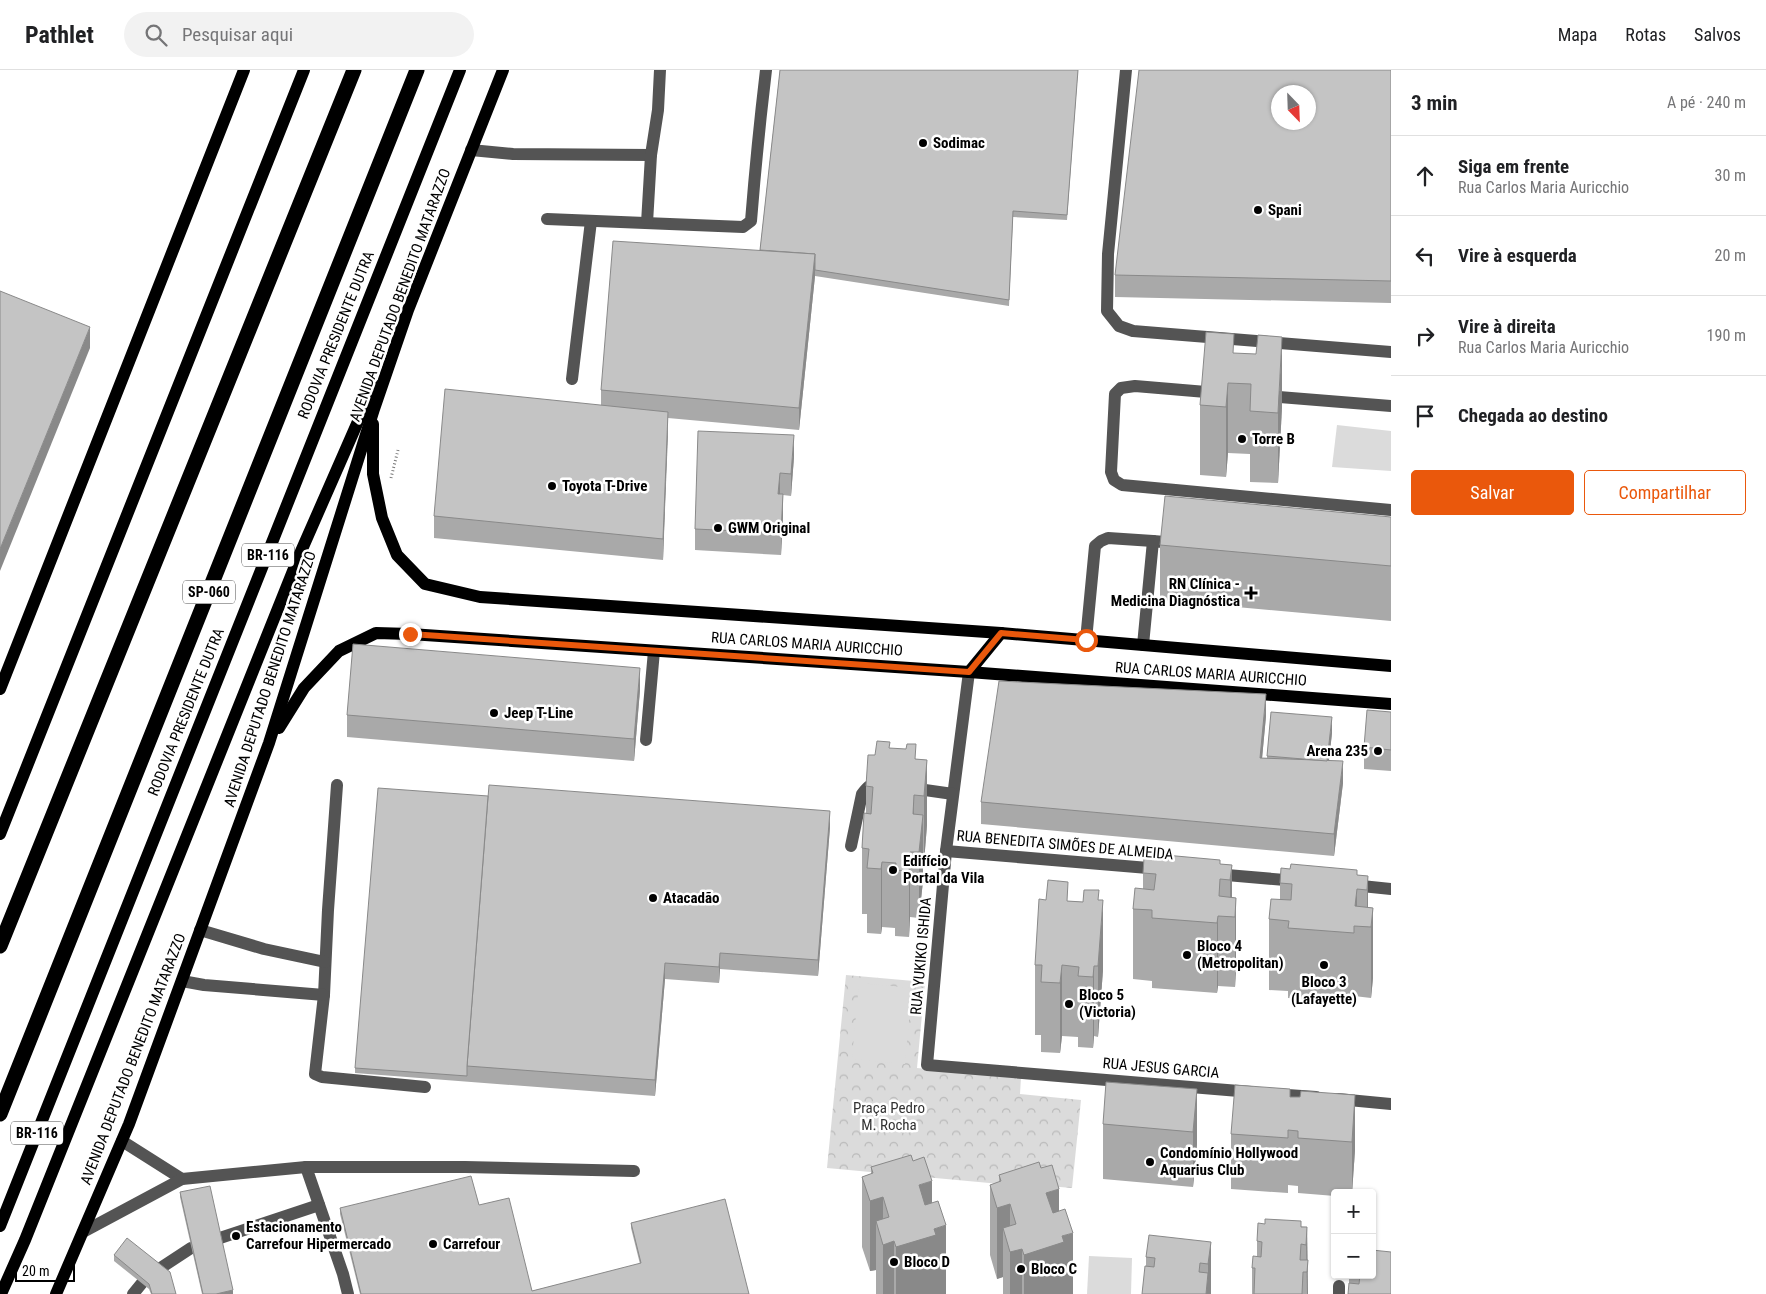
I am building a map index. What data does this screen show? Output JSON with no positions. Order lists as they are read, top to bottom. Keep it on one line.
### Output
{"streets":{"highway":["RODOVIA PRESIDENTE DUTRA","SP-060"],"main road":["AVENIDA DEPUTADO BENEDITO MATARAZZO","BR-116","RUA CARLOS MARIA AURICCHIO"],"street":["RUA BENEDITA SIMÕES DE ALMEIDA","RUA YUKIKO ISHIDA","RUA JESUS GARCIA"]},"crossings":[["AVENIDA DEPUTADO BENEDITO MATARAZZO","RUA CARLOS MARIA AURICCHIO"],["RUA CARLOS MARIA AURICCHIO","RUA YUKIKO ISHIDA"],["RUA BENEDITA SIMÕES DE ALMEIDA","RUA YUKIKO ISHIDA"],["RUA YUKIKO ISHIDA","RUA JESUS GARCIA"]],"parks":["Praça Pedro M. Rocha"],"places":{"other":["Sodimac","Spani","Torre B","Toyota T-Drive","GWM Original","Jeep T-Line","Arena 235","Edifício Portal da Vila","Atacadão","Bloco 4 (Metropolitan)","Bloco 3 (Lafayette)","Bloco 5 (Victoria)","Condomínio Hollywood Aquarius Club","Estacionamento Carrefour Hipermercado","Carrefour","Bloco D","Bloco C"],"health":["RN Clínica - Medicina Diagnóstica"]},"scale_bar":"20 m","north":"bottom right","page":{"header":"Pathlet","search":"Pesquisar aqui","nav":["Mapa","Rotas","Salvos"],"heading":["3 min","A pé · 240 m"],"list":[["Siga em frente","Rua Carlos Maria Auricchio","30 m"],["Vire à esquerda","20 m"],["Vire à direita","Rua Carlos Maria Auricchio","190 m"],"Chegada ao destino"],"buttons":["Salvar","Compartilhar"],"map_buttons":["+","−"],"scale":"20 m"}}
